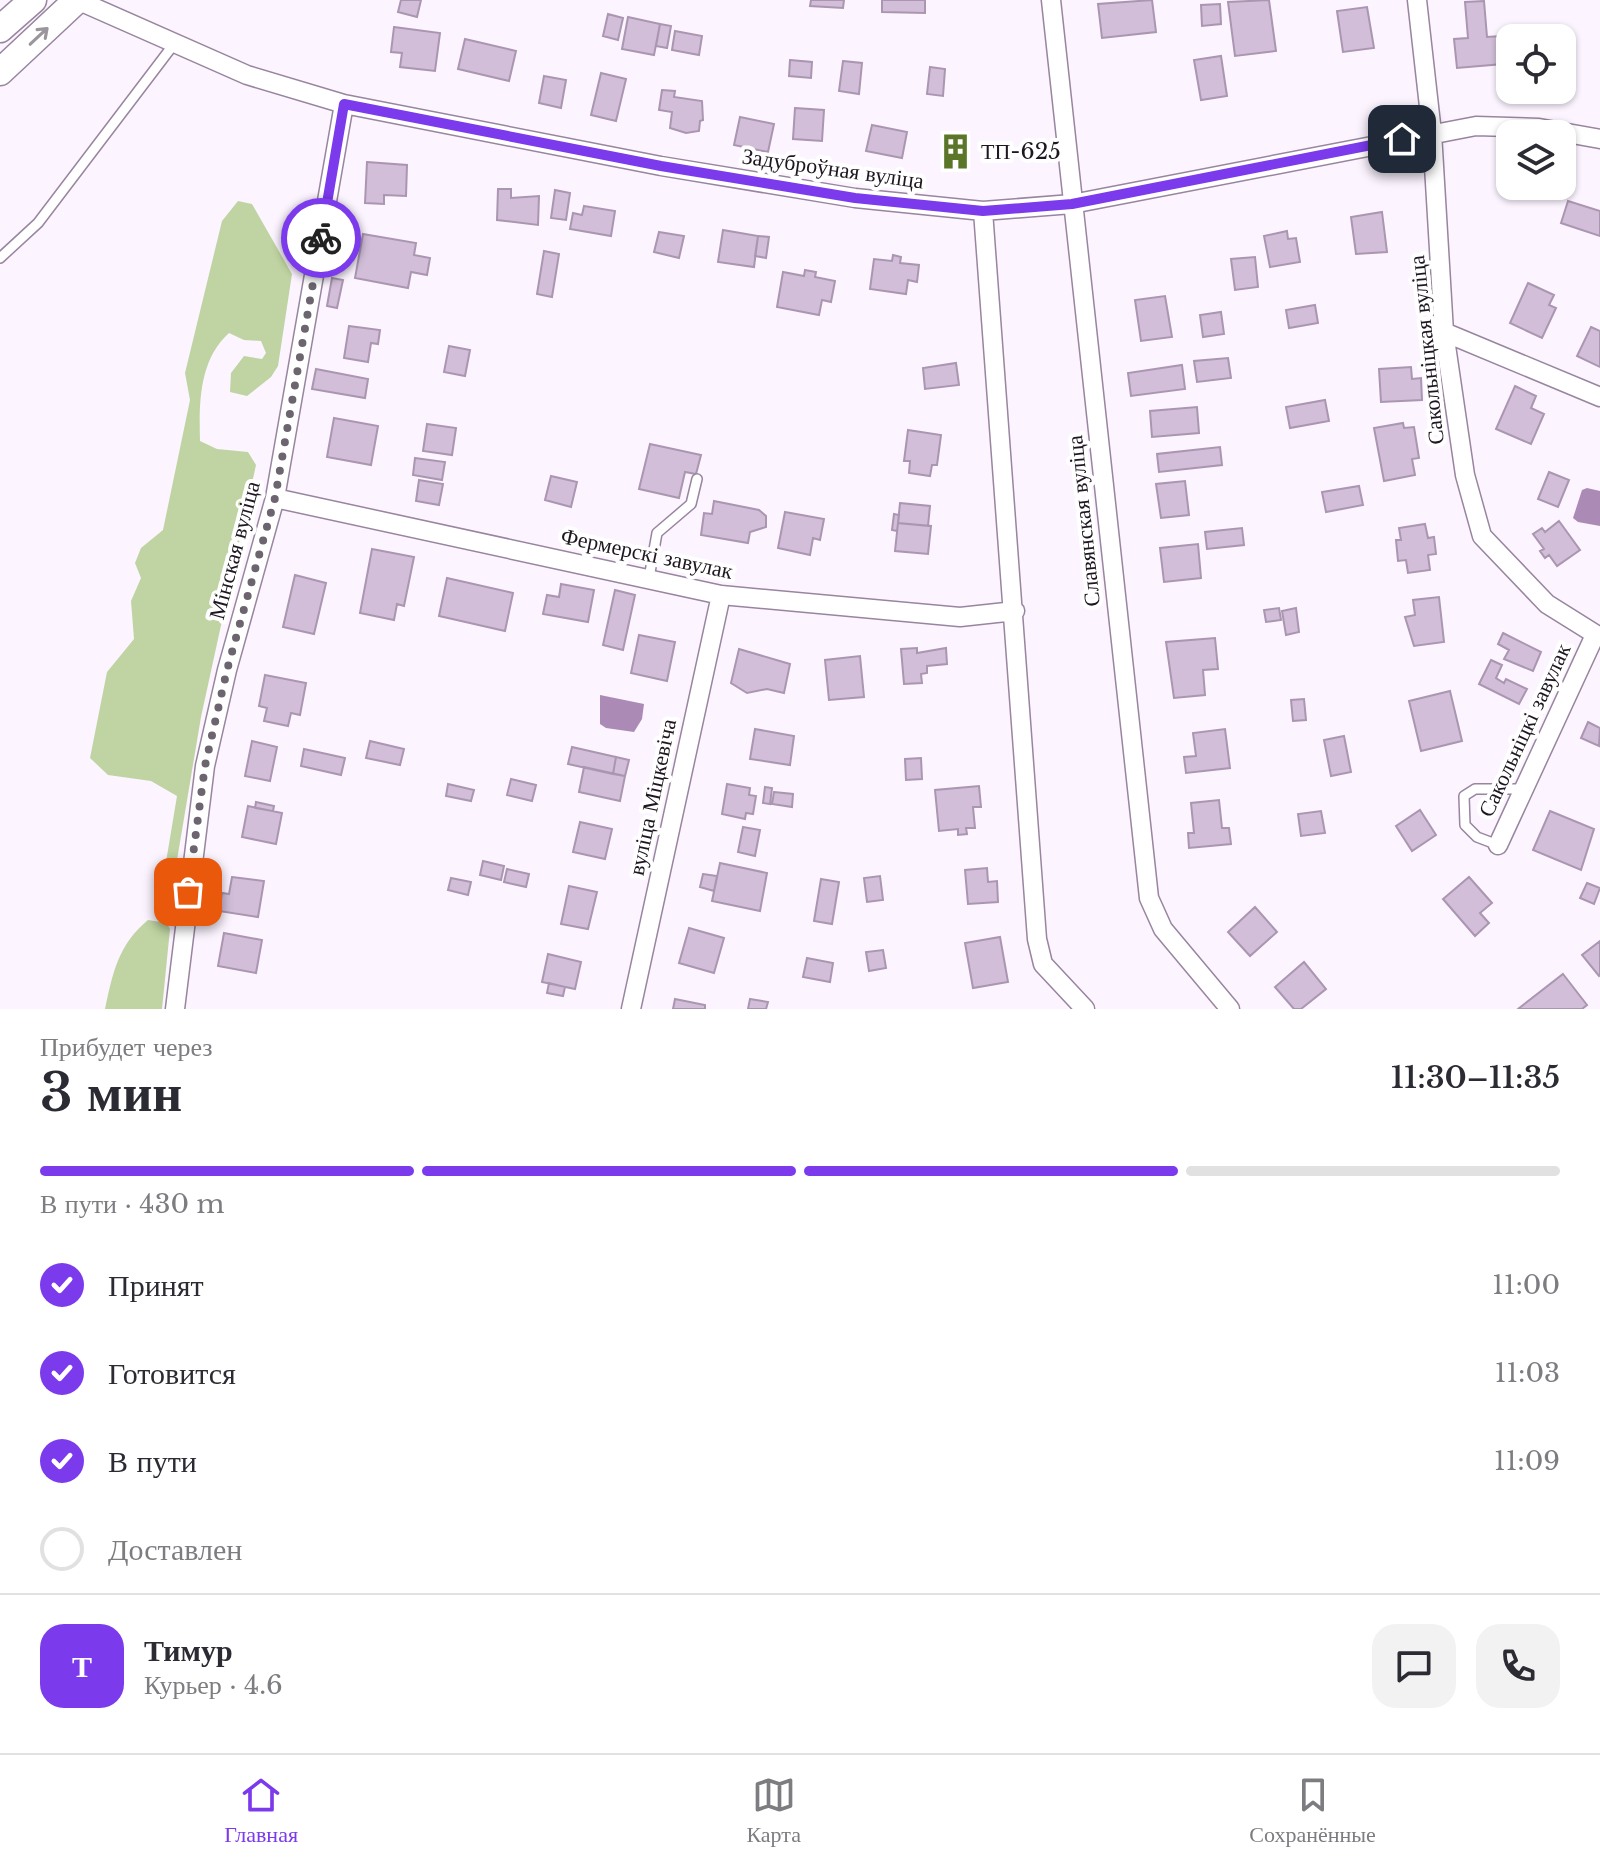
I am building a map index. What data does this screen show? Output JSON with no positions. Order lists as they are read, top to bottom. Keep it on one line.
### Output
{"streets":{"street":["Задуброўная вуліца","Сакольніцкая вуліца","Славянская вуліца","Мінская вуліца","Фермерскі завулак","Сакольніцкі завулак","вуліца Міцкевіча"]},"crossings":[["Задуброўная вуліца","Сакольніцкая вуліца"],["Задуброўная вуліца","Славянская вуліца"],["Задуброўная вуліца","Мінская вуліца"],["Сакольніцкая вуліца","Сакольніцкі завулак"],["Мінская вуліца","Фермерскі завулак"],["Фермерскі завулак","вуліца Міцкевіча"]],"places":{"building":["ТП-625"]},"page":{"heading":["3 мин","Прибудет через","11:30–11:35"],"panel":["Тимур","Курьер · 4.6"],"bar":"В пути · 430 m","list":[["Принят","11:00"],["Готовится","11:03"],["В пути","11:09"],"Доставлен"],"round":"Т","tabs":["Главная","Карта","Сохранённые"]}}
